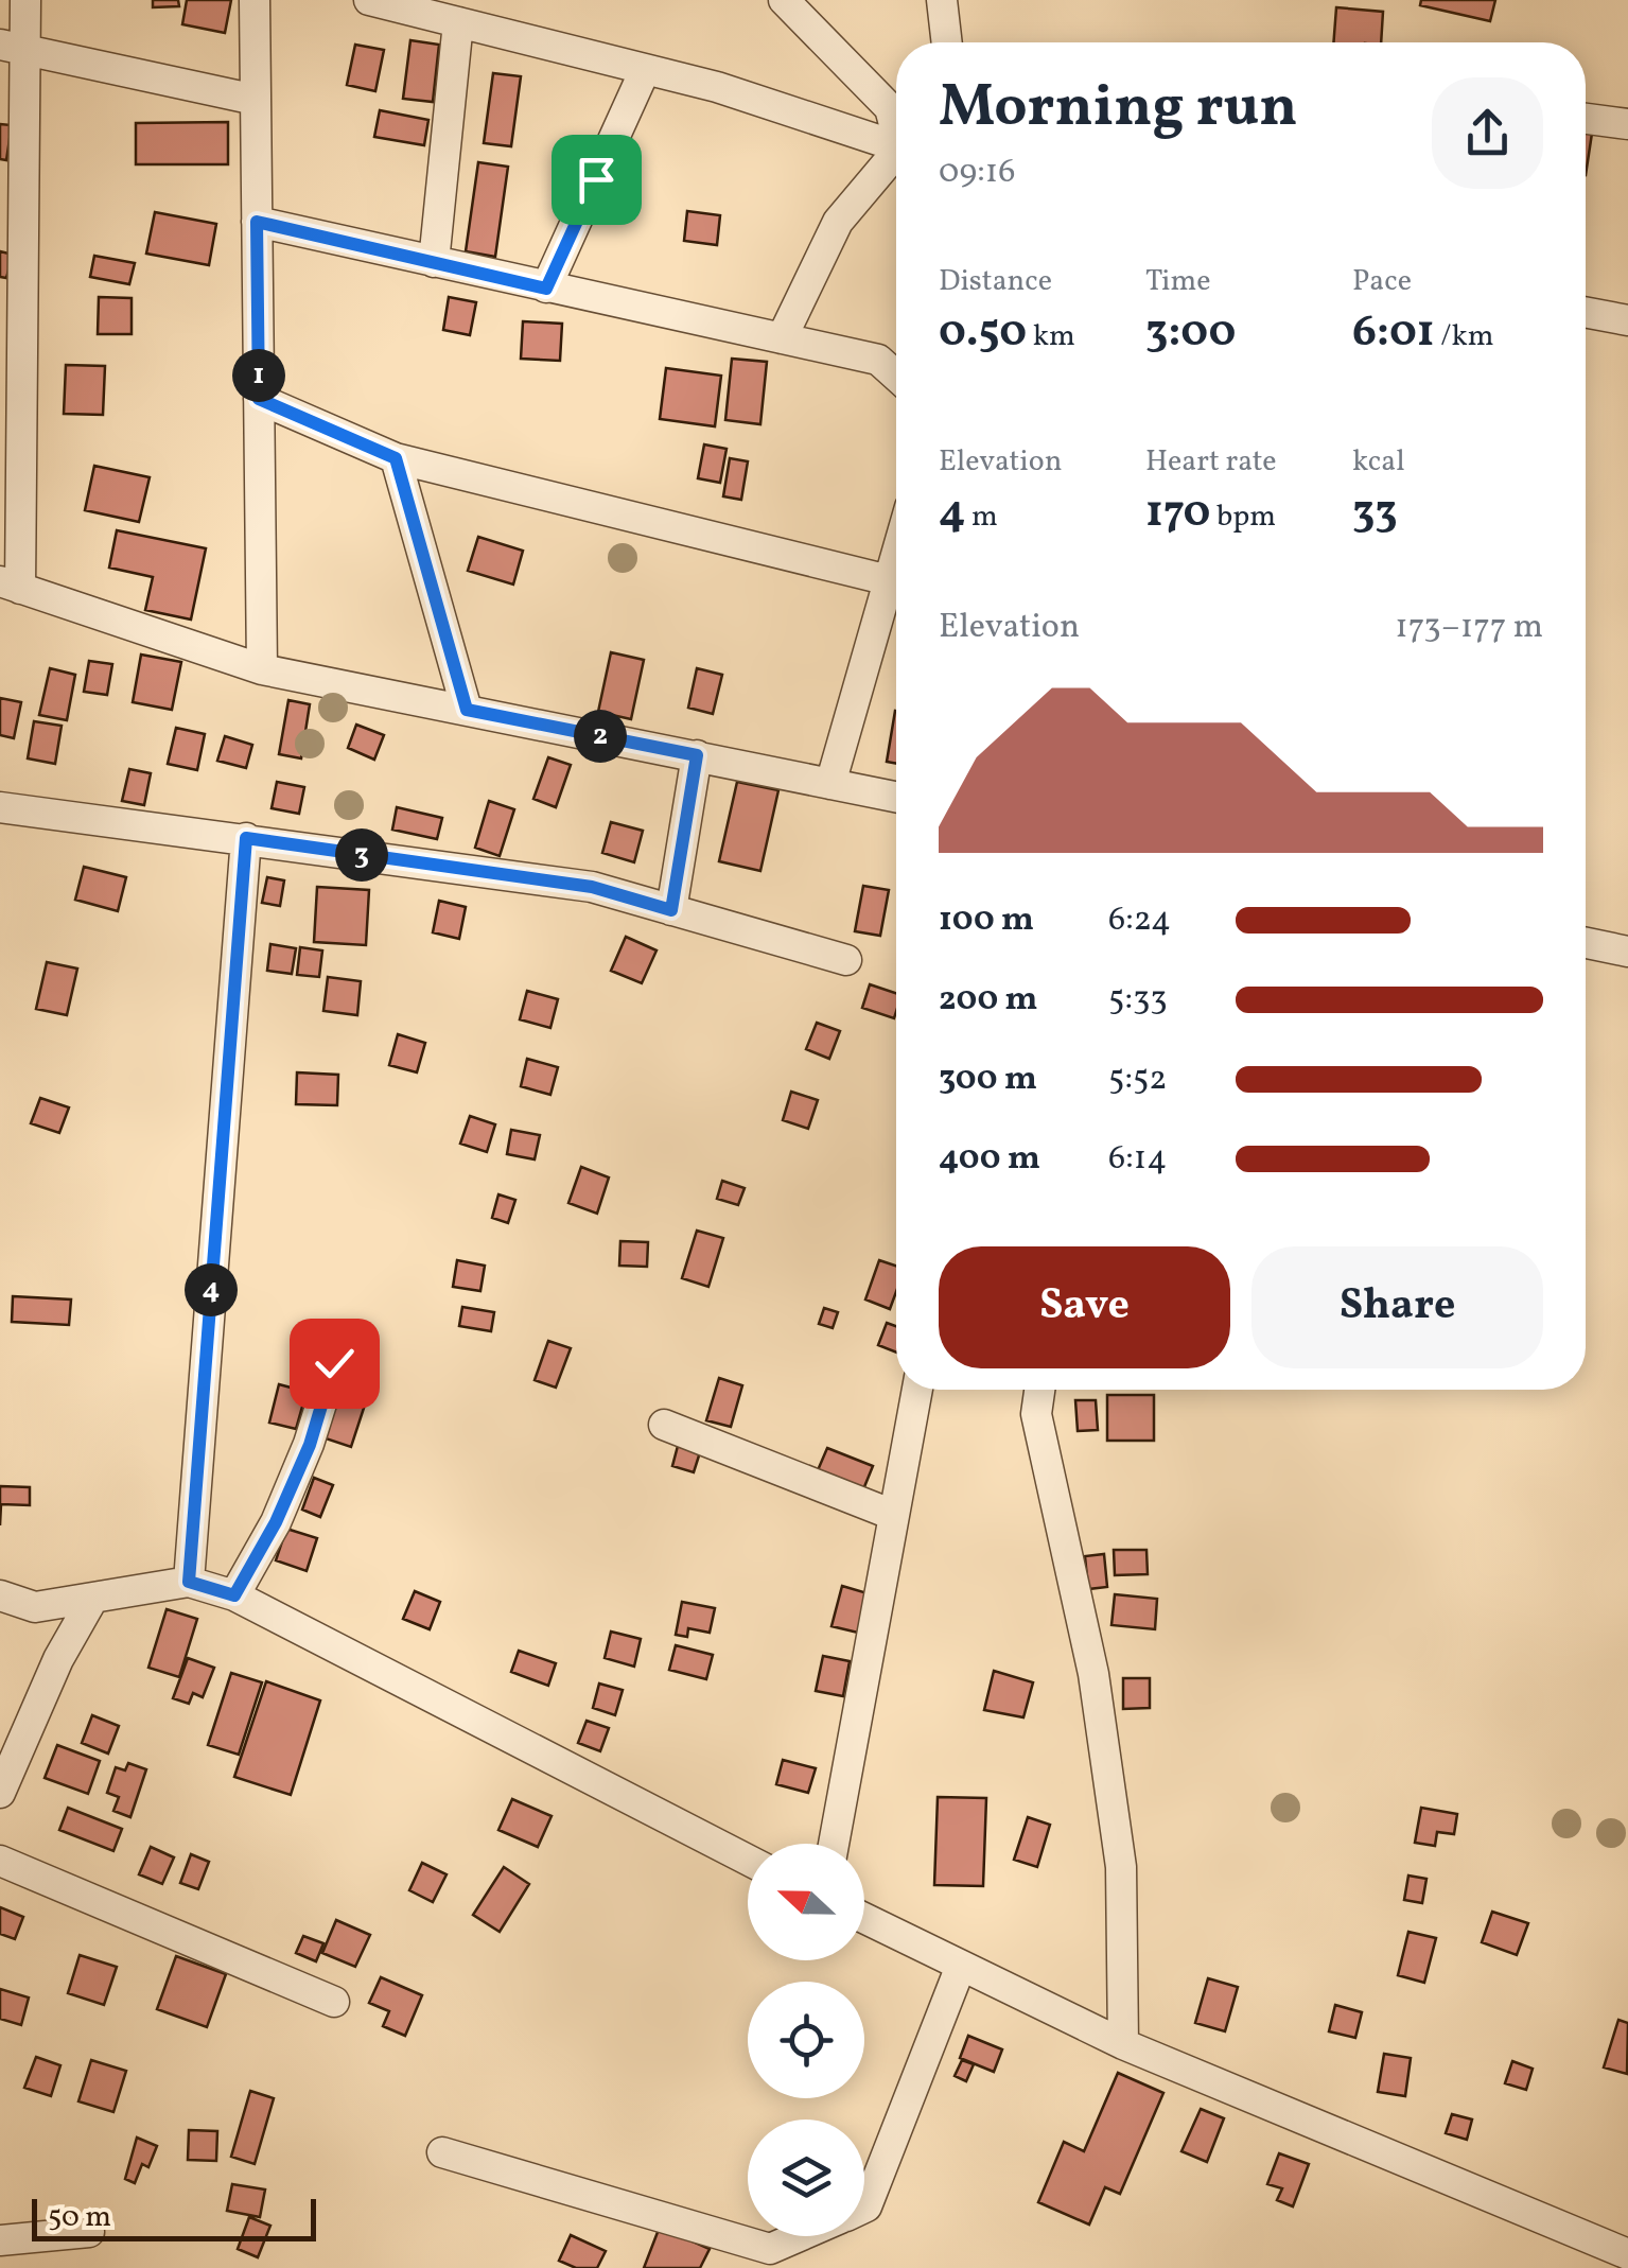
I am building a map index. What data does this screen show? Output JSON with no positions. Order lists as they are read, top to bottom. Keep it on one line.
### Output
{"scale_bar":"50 m","north":"left","page":{"heading":["Morning run","09:16"],"stats":[["Distance","0.50 km"],["Time","3:00"],["Pace","6:01 /km"],["Elevation","4 m"],["Heart rate","170 bpm"],["kcal","33"]],"pins":["1","2","3","4"],"chart":["Elevation","173–177 m"],"list":[{"name":"100 m","note":"6:24"},{"name":"200 m","note":"5:33"},{"name":"300 m","note":"5:52"},{"name":"400 m","note":"6:14"}],"buttons":["Save","Share"],"scale":"50 m"}}
